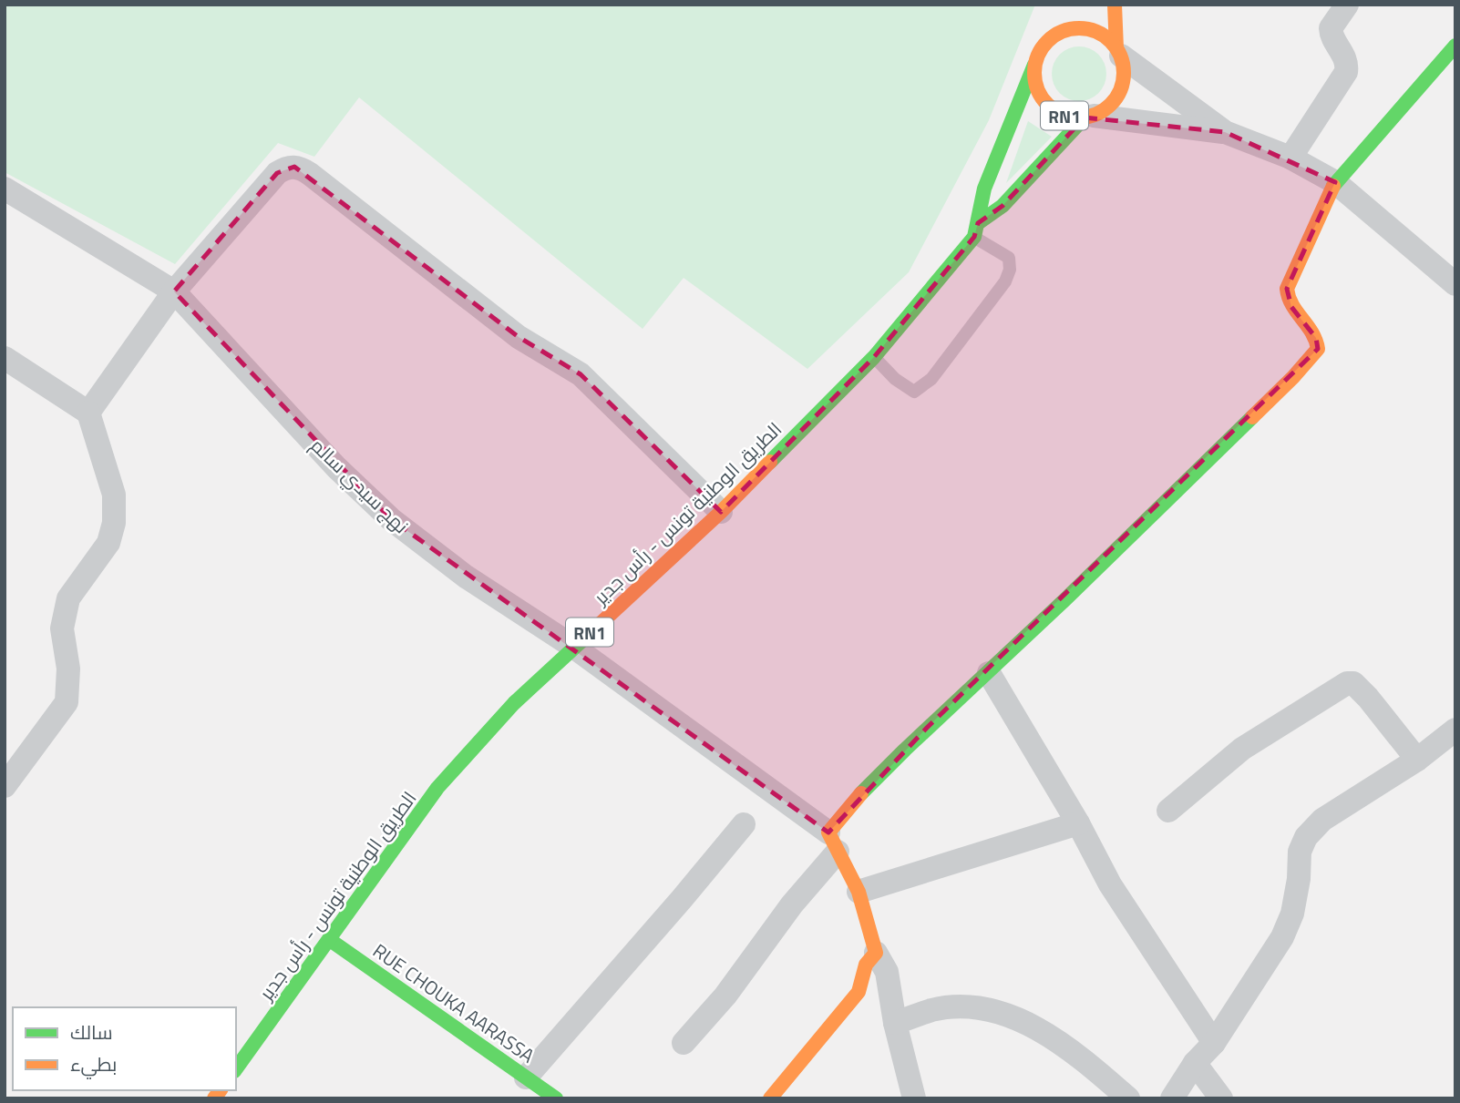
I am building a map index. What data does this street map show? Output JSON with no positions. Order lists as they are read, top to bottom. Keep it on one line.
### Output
{"streets":{"main road":["RN1","الطريق الوطنية تونس - رأس جدير","RUE CHOUKA AARASSA"],"street":["نهج سيدي سالم"]},"crossings":[["RN1","الطريق الوطنية تونس - رأس جدير"],["نهج سيدي سالم","الطريق الوطنية تونس - رأس جدير"],["الطريق الوطنية تونس - رأس جدير","RUE CHOUKA AARASSA"]],"legend":["سالك","بطيء"]}
